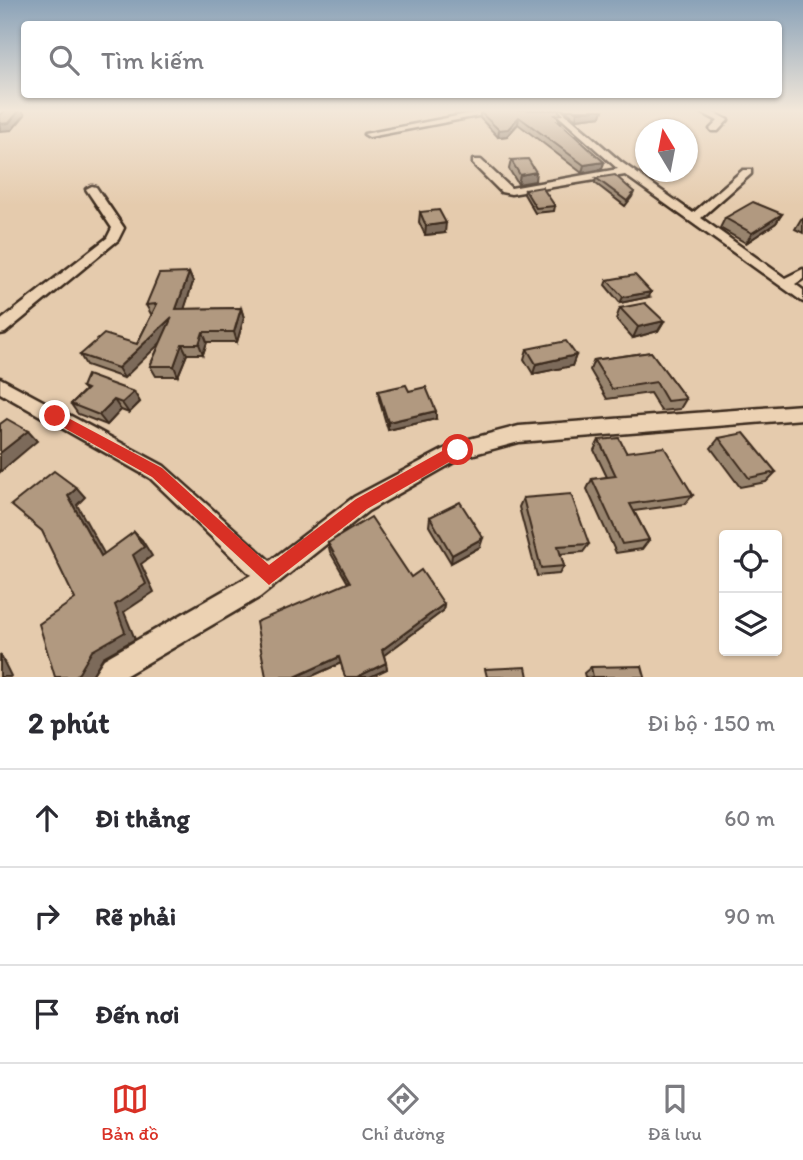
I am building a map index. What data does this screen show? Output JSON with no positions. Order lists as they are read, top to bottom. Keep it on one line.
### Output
{"north":"top","page":{"search":"Tìm kiếm","heading":["2 phút","Đi bộ · 150 m"],"list":[["Đi thẳng","60 m"],["Rẽ phải","90 m"],"Đến nơi"],"nav":["Bản đồ","Chỉ đường","Đã lưu"]}}
